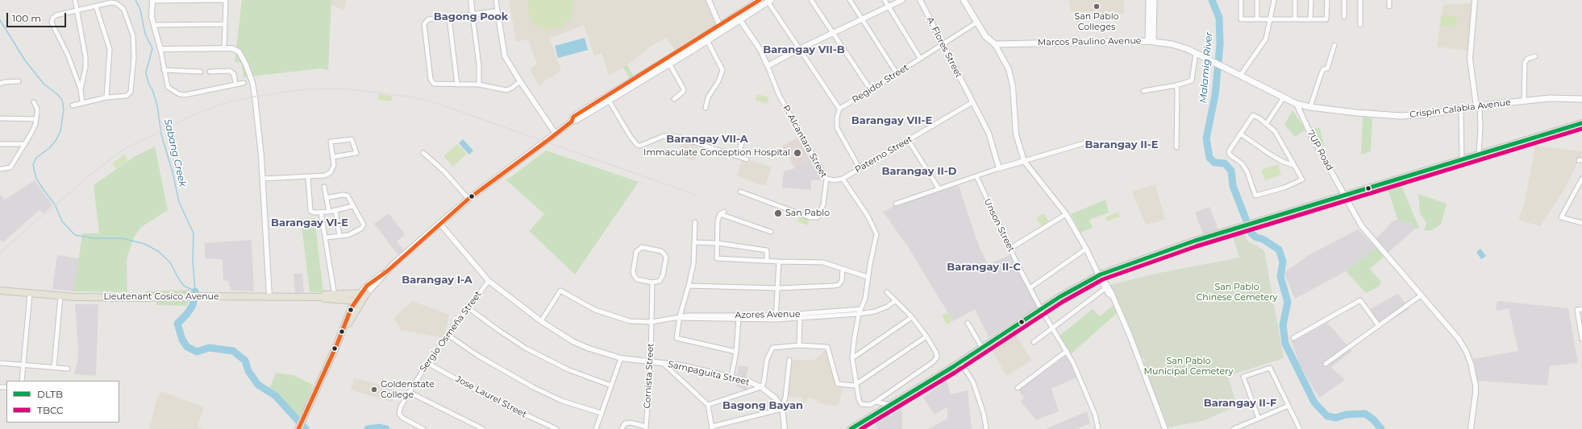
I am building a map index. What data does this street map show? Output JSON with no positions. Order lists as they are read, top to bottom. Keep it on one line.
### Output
{"streets":{"main road":["Marcos Paulino Avenue","Crispin Calabia Avenue","Lieutenant Cosico Avenue"],"street":["A. Flores Street","Regidor Street","P. Alcantara Street","7UP Road","Paterno Street","Unson Street","Azores Avenue","Sergio Osmeña Street","Sampaguita Street","Cornista Street","Jose Laurel Street"]},"crossings":[["Marcos Paulino Avenue","Crispin Calabia Avenue"],["A. Flores Street","Regidor Street"],["A. Flores Street","Paterno Street"],["Crispin Calabia Avenue","7UP Road"],["Azores Avenue","Sampaguita Street"],["Azores Avenue","Cornista Street"],["Sergio Osmeña Street","Sampaguita Street"],["Sergio Osmeña Street","Jose Laurel Street"],["Sampaguita Street","Cornista Street"]],"districts":["Bagong Pook","Barangay VII-B","Barangay VII-E","Barangay VII-A","Barangay II-E","Barangay II-D","Barangay VI-E","Barangay II-C","Barangay I-A","Barangay II-F","Bagong Bayan"],"water":["Malamig River","Sabang Creek"],"parks":["San Pablo Chinese Cemetery","San Pablo Municipal Cemetery"],"places":["San Pablo Colleges","Immaculate Conception Hospital","San Pablo","Goldenstate College"],"lines":["transit line DLTB","transit line TBCC"],"legend":["DLTB","TBCC"],"scale_bar":"100 m"}
